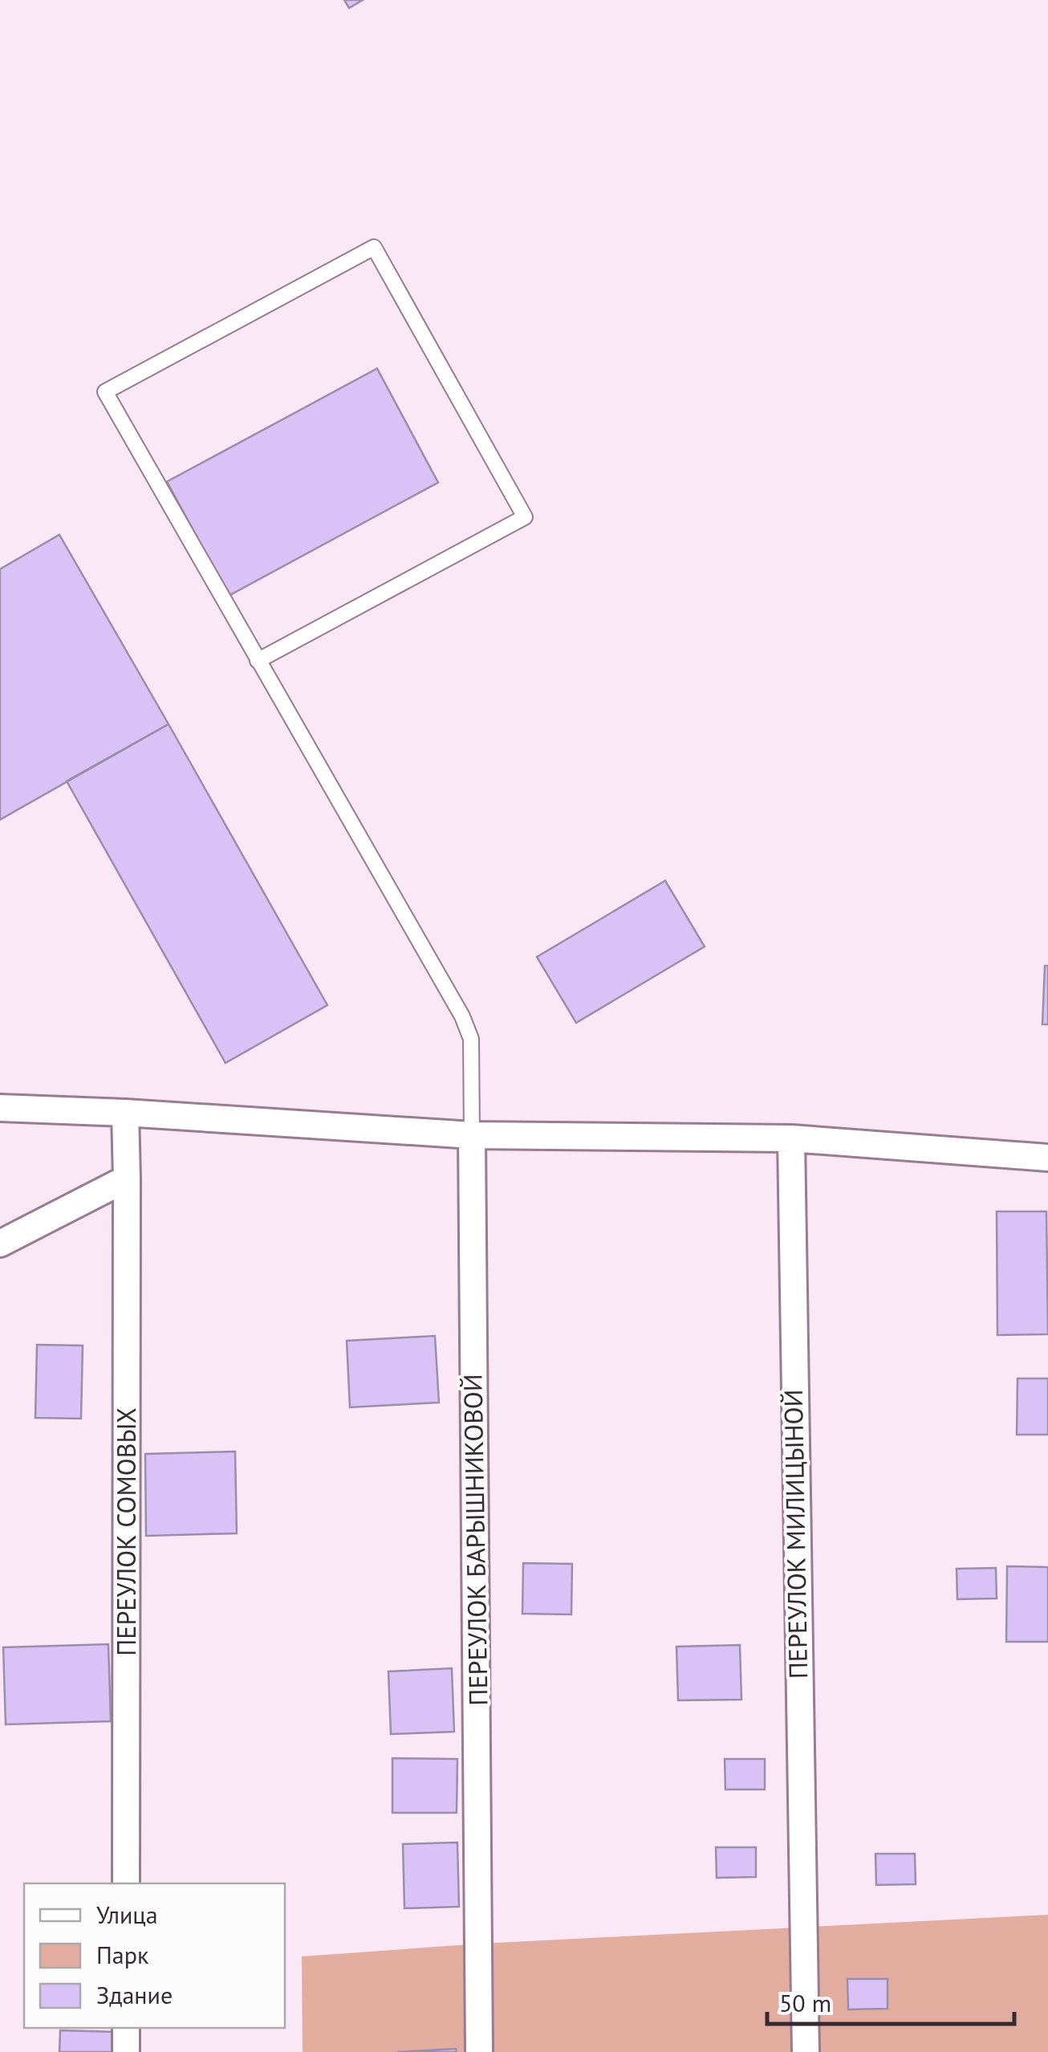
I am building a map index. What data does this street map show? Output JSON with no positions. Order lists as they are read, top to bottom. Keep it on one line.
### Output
{"streets":{"street":["ПЕРЕУЛОК СОМОВЫХ","ПЕРЕУЛОК МИЛИЦЫНОЙ","ПЕРЕУЛОК БАРЫШНИКОВОЙ"]},"legend":["Улица","Парк","Здание"],"scale_bar":"50 m"}
